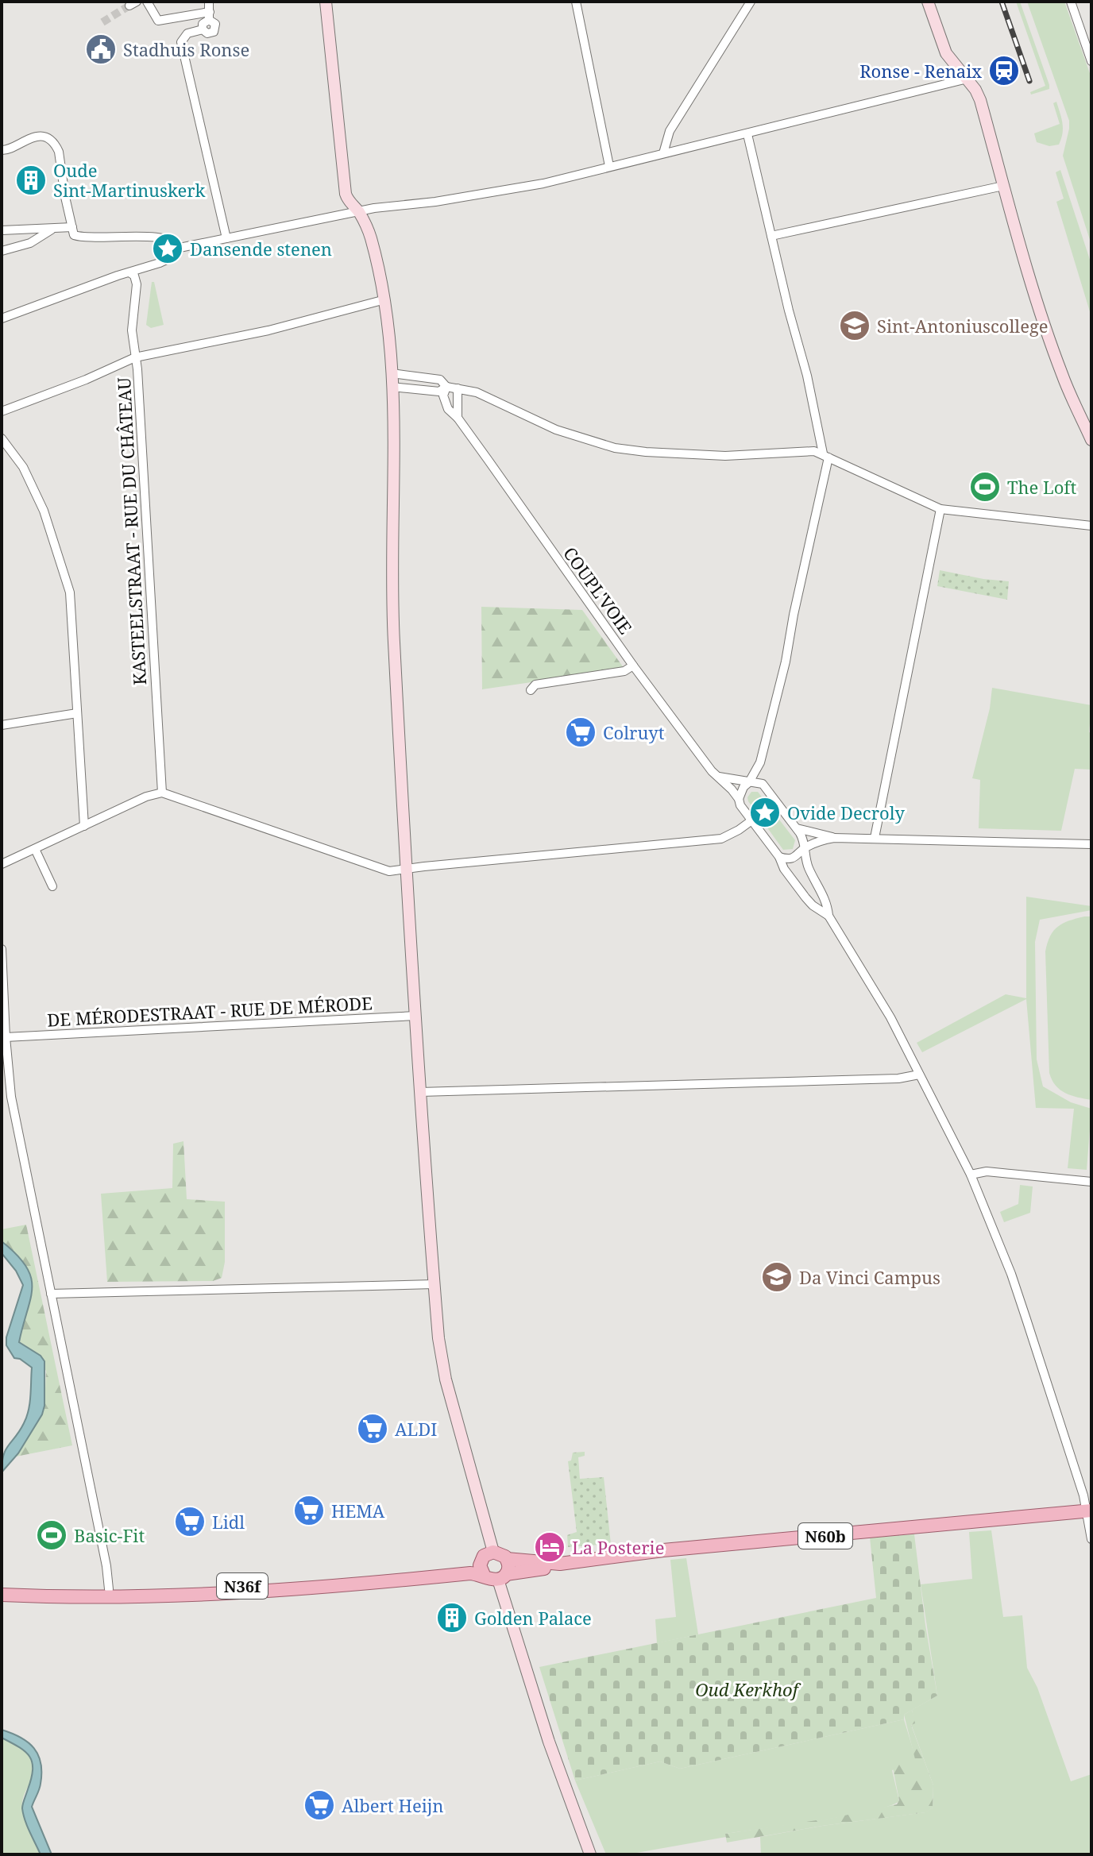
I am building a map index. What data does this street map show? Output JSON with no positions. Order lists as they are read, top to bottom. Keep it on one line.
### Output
{"streets":{"main road":["N60b","N36f"],"street":["KASTEELSTRAAT - RUE DU CHÂTEAU","COUPL'VOIE","DE MÉRODESTRAAT - RUE DE MÉRODE"]},"crossings":[["N60b","N36f"]],"parks":["Oud Kerkhof"],"places":{"public building":["Stadhuis Ronse"],"station":["Ronse - Renaix"],"building":["Oude Sint-Martinuskerk","Golden Palace"],"place":["Dansende stenen","Ovide Decroly"],"school or university":["Sint-Antoniuscollege","Da Vinci Campus"],"sports":["The Loft","Basic-Fit"],"supermarket":["Colruyt","ALDI","HEMA","Lidl","Albert Heijn"],"hotel":["La Posterie"]}}
